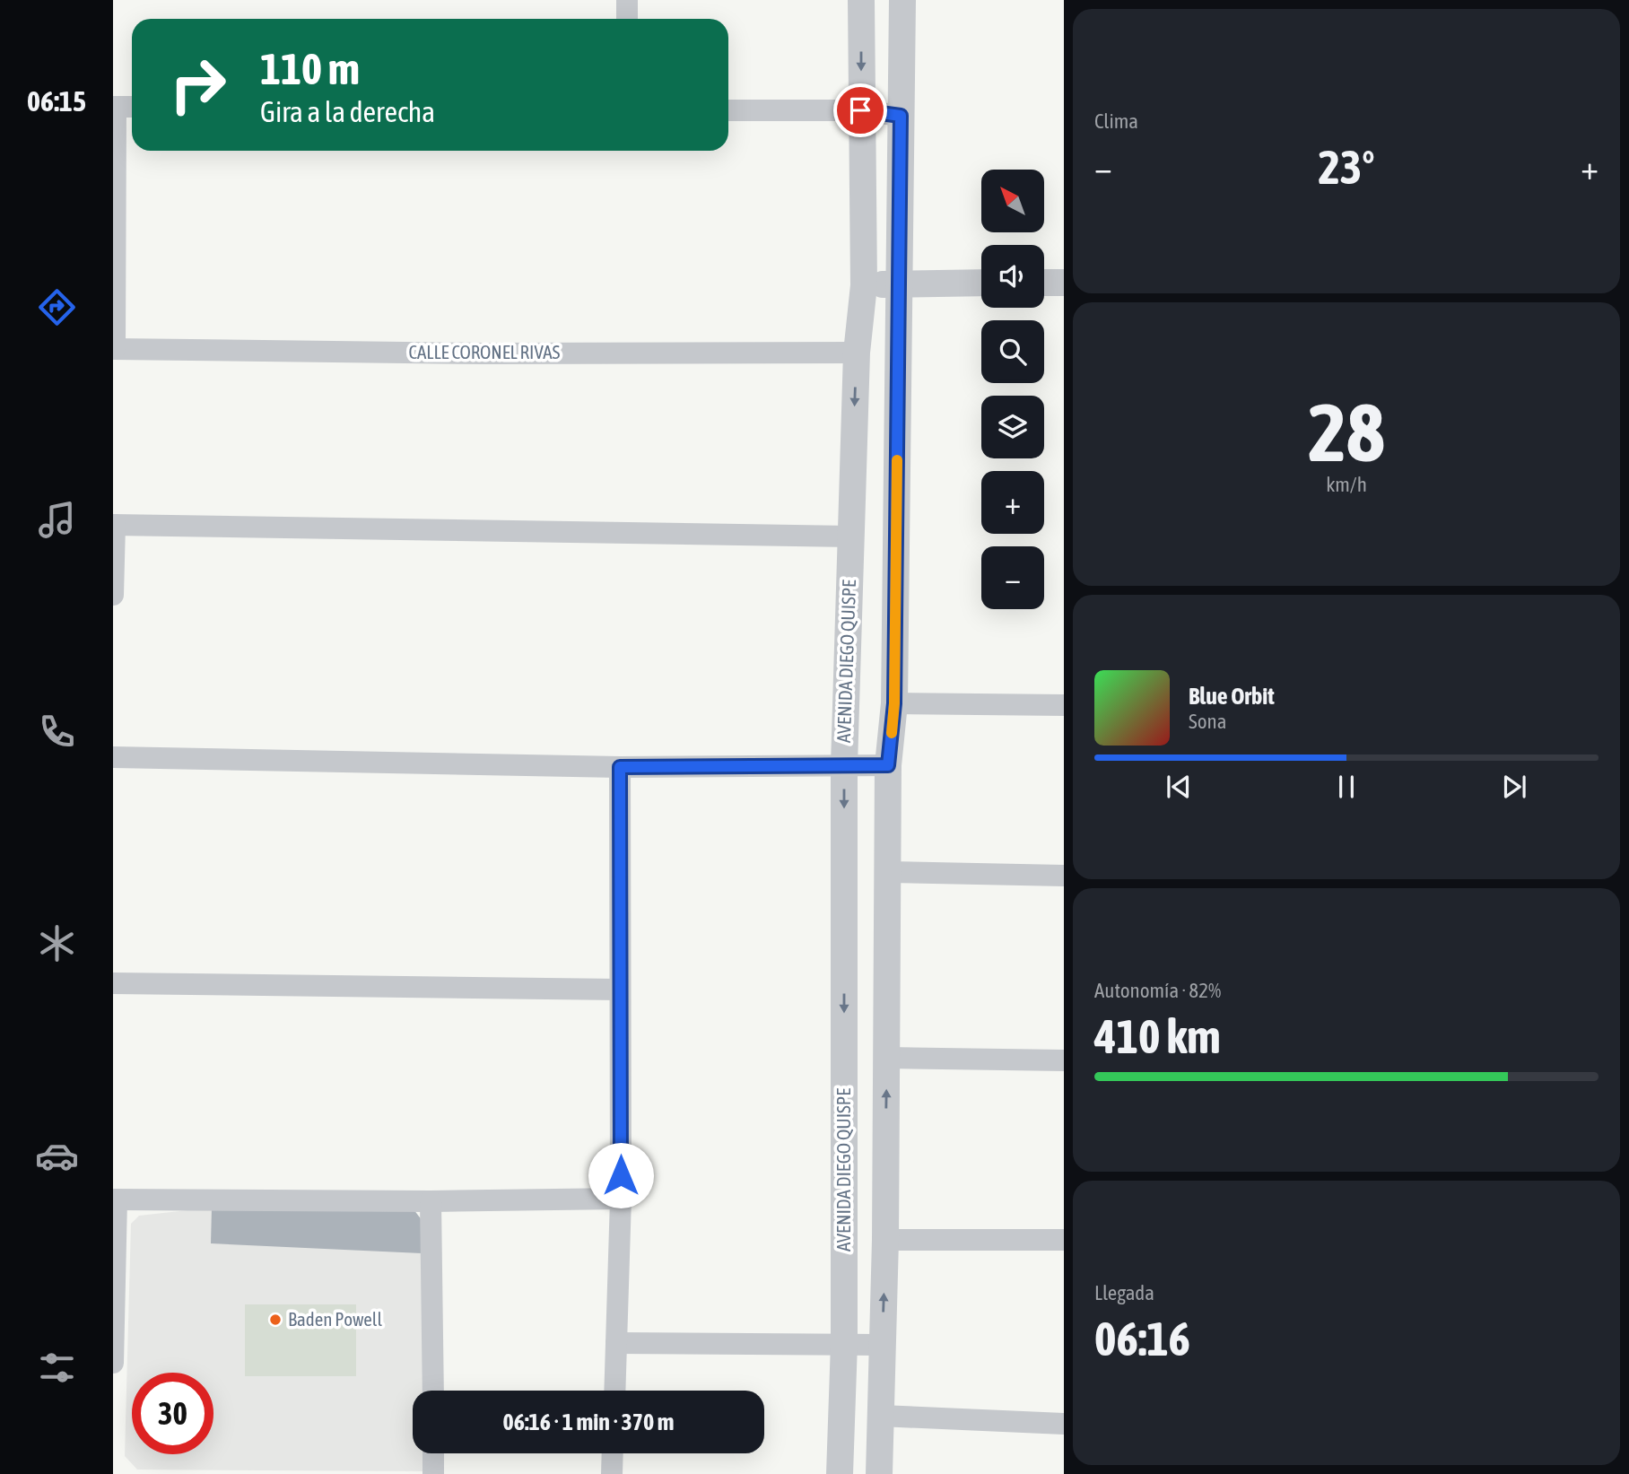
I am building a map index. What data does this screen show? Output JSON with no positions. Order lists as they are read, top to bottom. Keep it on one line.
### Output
{"streets":{"street":["CALLE CORONEL RIVAS","AVENIDA DIEGO QUISPE"]},"crossings":[["CALLE CORONEL RIVAS","AVENIDA DIEGO QUISPE"]],"places":["Baden Powell"],"north":"top left","page":{"tabs":"06:15","tile":["Clima",["28","km/h"],["Autonomía · 82%","410 km"],["Llegada","06:16"]],"turn":["110 m","Gira a la derecha"],"heat":["−","23°","+"],"map_buttons":["+","−"],"song":["Blue Orbit","Sona"],"limit":"30","trip":"06:16 · 1 min · 370 m"}}
